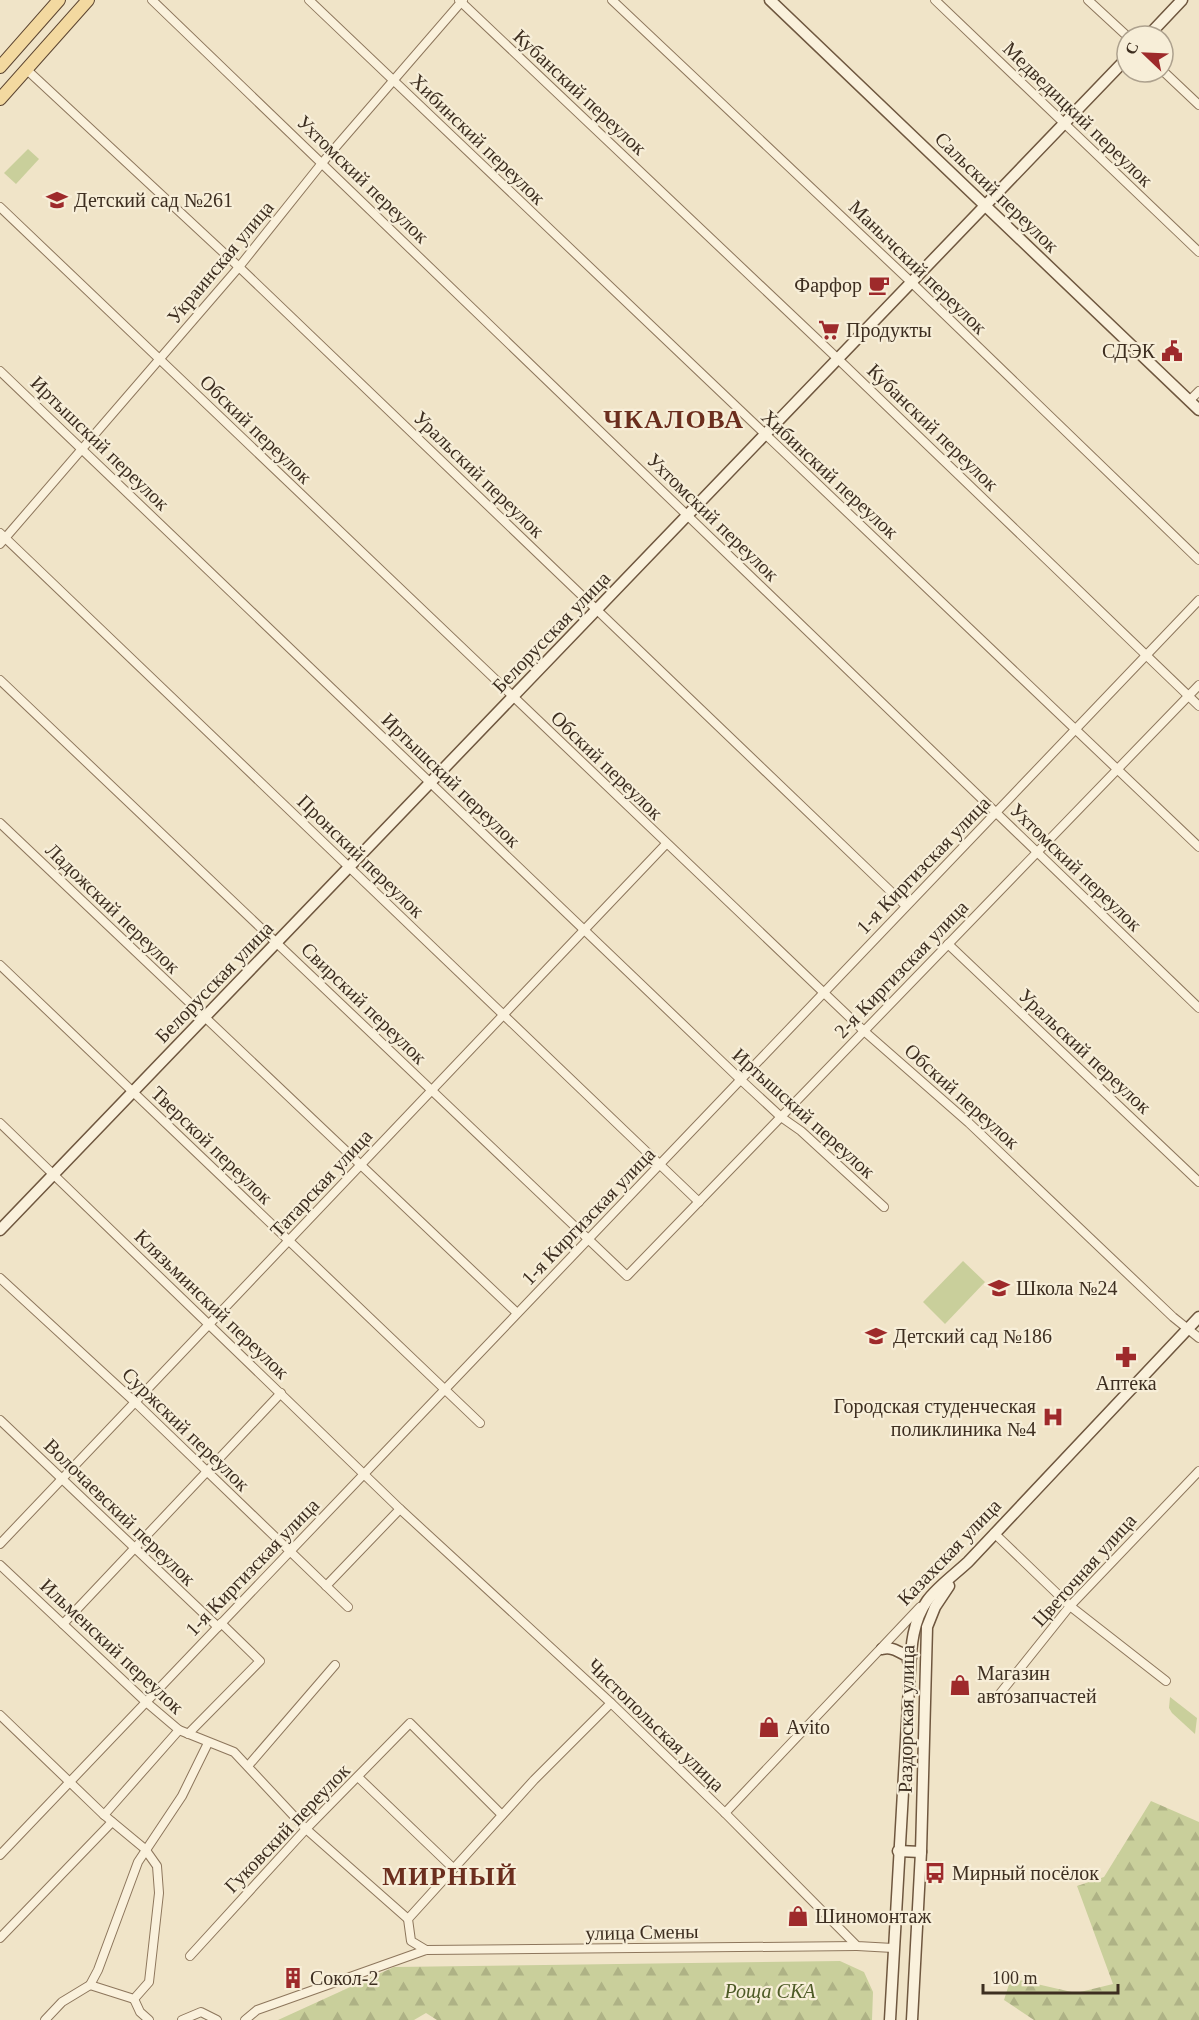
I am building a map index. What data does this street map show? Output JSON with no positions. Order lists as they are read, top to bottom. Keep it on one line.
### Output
{"streets":{"main road":["Сальский переулок","Белорусская улица","Казахская улица","Раздорская улица"],"street":["Кубанский переулок","Медведицкий переулок","Хибинский переулок","Ухтомский переулок","Украинская улица","Манычский переулок","Обский переулок","Иртышский переулок","Уральский переулок","Пронский переулок","1-я Киргизская улица","Ладожский переулок","2-я Киргизская улица","Свирский переулок","Тверской переулок","Татарская улица","Клязьминский переулок","Суржский переулок","Волочаевский переулок","Цветочная улица","Ильменский переулок","Чистопольская улица","Гуковский переулок","улица Смены"]},"crossings":[["Кубанский переулок","Украинская улица"],["Кубанский переулок","Белорусская улица"],["Кубанский переулок","1-я Киргизская улица"],["Кубанский переулок","2-я Киргизская улица"],["Медведицкий переулок","Белорусская улица"],["Хибинский переулок","Украинская улица"],["Хибинский переулок","Белорусская улица"],["Хибинский переулок","1-я Киргизская улица"],["Хибинский переулок","2-я Киргизская улица"],["Ухтомский переулок","Украинская улица"],["Ухтомский переулок","Белорусская улица"],["Ухтомский переулок","1-я Киргизская улица"],["Ухтомский переулок","2-я Киргизская улица"],["Сальский переулок","Белорусская улица"],["Украинская улица","Обский переулок"],["Украинская улица","Иртышский переулок"],["Украинская улица","Уральский переулок"],["Украинская улица","Пронский переулок"],["Манычский переулок","Белорусская улица"],["Обский переулок","Белорусская улица"],["Обский переулок","1-я Киргизская улица"],["Обский переулок","2-я Киргизская улица"],["Обский переулок","Татарская улица"],["Обский переулок","Казахская улица"],["Иртышский переулок","Белорусская улица"],["Иртышский переулок","1-я Киргизская улица"],["Иртышский переулок","2-я Киргизская улица"],["Иртышский переулок","Татарская улица"],["Уральский переулок","Белорусская улица"],["Уральский переулок","1-я Киргизская улица"],["Уральский переулок","2-я Киргизская улица"],["Белорусская улица","Пронский переулок"],["Белорусская улица","Ладожский переулок"],["Белорусская улица","Свирский переулок"],["Белорусская улица","Тверской переулок"],["Белорусская улица","Клязьминский переулок"],["Пронский переулок","1-я Киргизская улица"],["Пронский переулок","2-я Киргизская улица"],["Пронский переулок","Татарская улица"],["1-я Киргизская улица","Ладожский переулок"],["1-я Киргизская улица","Свирский переулок"],["1-я Киргизская улица","Тверской переулок"],["1-я Киргизская улица","Клязьминский переулок"],["1-я Киргизская улица","Суржский переулок"],["1-я Киргизская улица","Волочаевский переулок"],["1-я Киргизская улица","Ильменский переулок"],["Ладожский переулок","Татарская улица"],["2-я Киргизская улица","Свирский переулок"],["Свирский переулок","Татарская улица"],["Тверской переулок","Татарская улица"],["Татарская улица","Клязьминский переулок"],["Татарская улица","Суржский переулок"],["Татарская улица","Волочаевский переулок"],["Клязьминский переулок","Чистопольская улица"],["Волочаевский переулок","Ильменский переулок"],["Казахская улица","Раздорская улица"],["Казахская улица","Чистопольская улица"],["Ильменский переулок","Гуковский переулок"],["Чистопольская улица","улица Смены"]],"districts":["ЧКАЛОВА","МИРНЫЙ"],"parks":["Роща СКА"],"places":{"school or university":["Детский сад №261","Школа №24","Детский сад №186"],"cafe":["Фарфор"],"supermarket":["Продукты"],"public building":["СДЭК"],"pharmacy":["Аптека"],"hospital":["Городская студенческая поликлиника №4"],"shop":["Магазин автозапчастей","Avito","Шиномонтаж"],"bus stop":["Мирный посёлок"],"building":["Сокол-2"]},"scale_bar":"100 m","north":"top left"}
